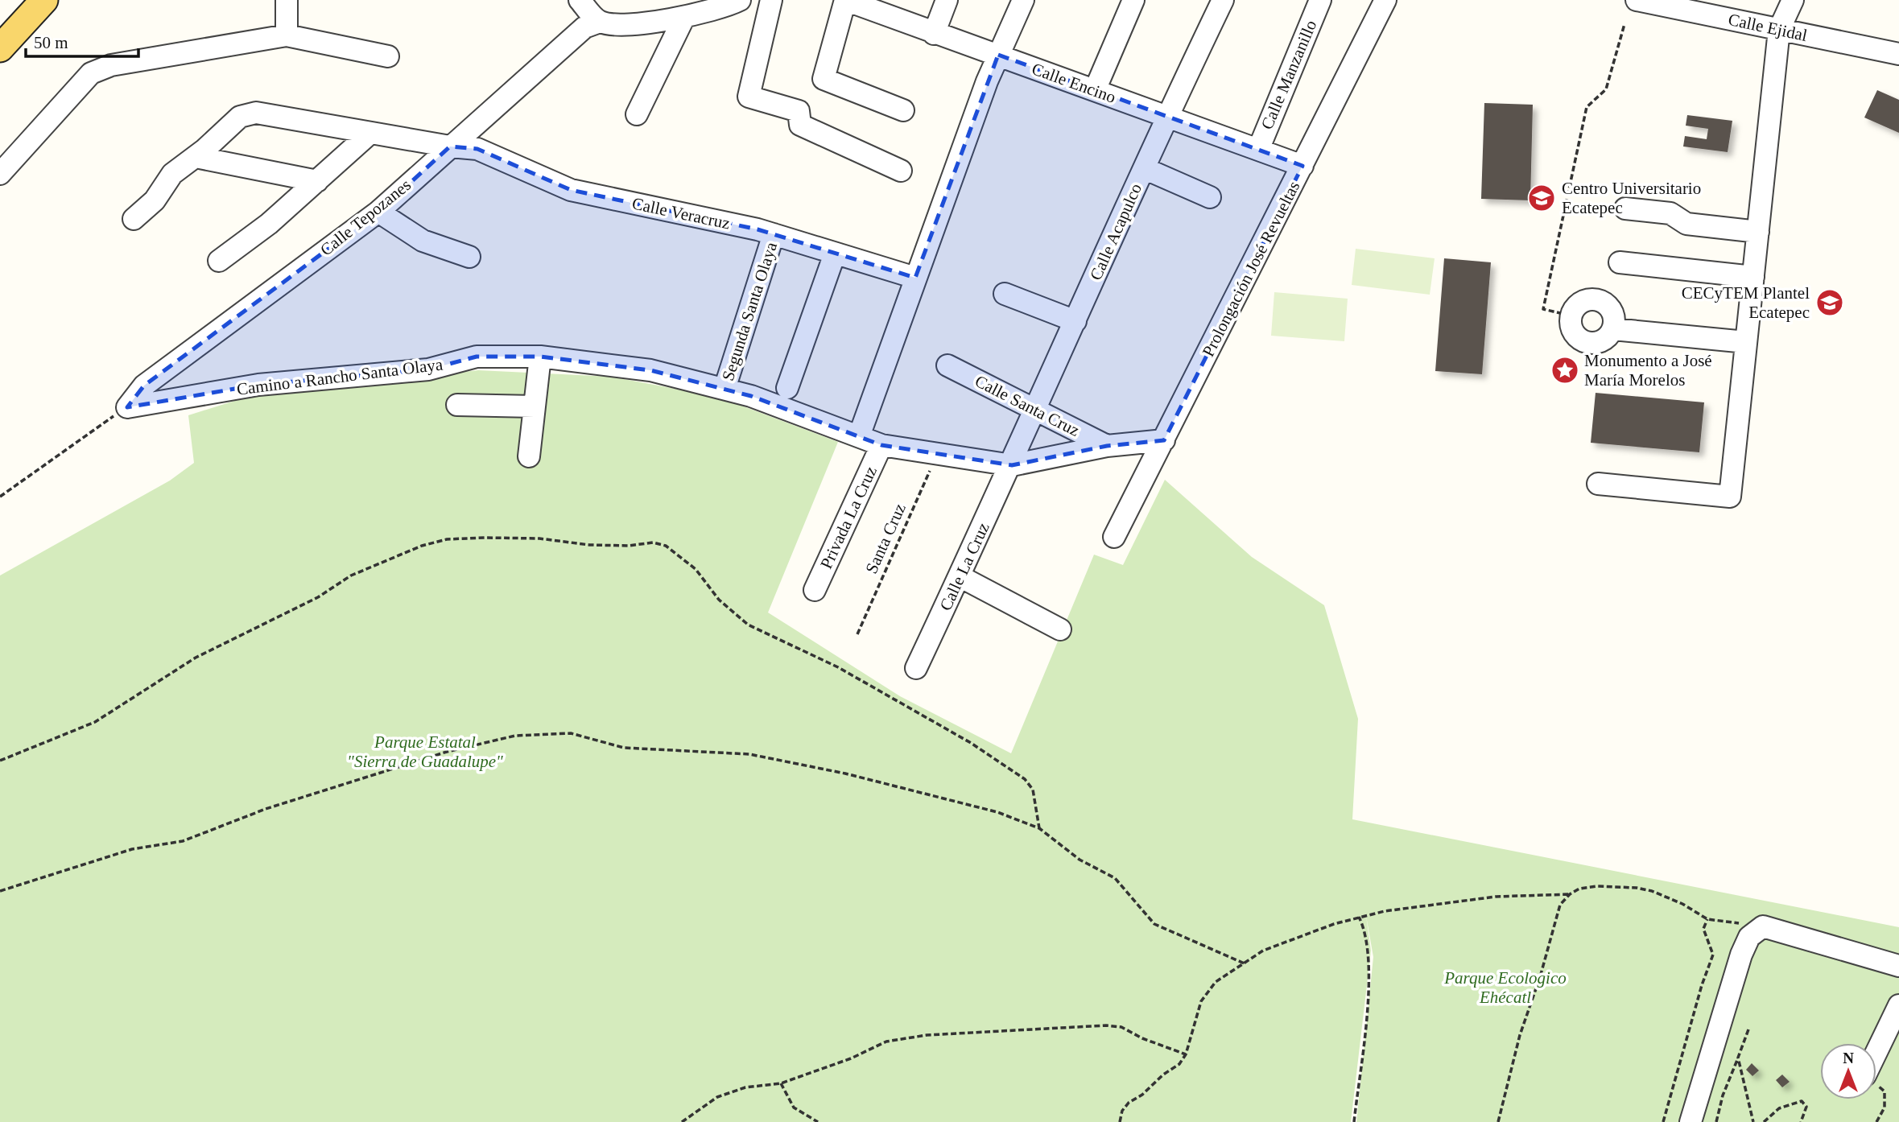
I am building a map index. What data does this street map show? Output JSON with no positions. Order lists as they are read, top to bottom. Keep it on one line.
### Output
{"streets":{"street":["Calle Ejidal","Calle Manzanillo","Calle Encino","Calle Veracruz","Calle Tepozanes","Calle Acapulco","Prolongación José Revueltas","Segunda Santa Olaya","Camino a Rancho Santa Olaya","Calle Santa Cruz","Privada La Cruz","Calle La Cruz"],"path":["Santa Cruz"]},"crossings":[["Calle Manzanillo","Calle Encino"],["Calle Encino","Calle Acapulco"],["Calle Encino","Prolongación José Revueltas"],["Calle Veracruz","Calle Tepozanes"],["Calle Veracruz","Segunda Santa Olaya"],["Calle Tepozanes","Camino a Rancho Santa Olaya"],["Calle Acapulco","Camino a Rancho Santa Olaya"],["Calle Acapulco","Calle Santa Cruz"],["Calle Acapulco","Calle La Cruz"],["Prolongación José Revueltas","Camino a Rancho Santa Olaya"],["Segunda Santa Olaya","Camino a Rancho Santa Olaya"],["Camino a Rancho Santa Olaya","Calle Santa Cruz"],["Camino a Rancho Santa Olaya","Privada La Cruz"],["Camino a Rancho Santa Olaya","Santa Cruz"],["Camino a Rancho Santa Olaya","Calle La Cruz"]],"parks":["Parque Estatal \"Sierra de Guadalupe\"","Parque Ecologico Ehécatl"],"places":{"school or university":["Centro Universitario Ecatepec","CECyTEM Plantel Ecatepec"],"place":["Monumento a José María Morelos"]},"scale_bar":"50 m","north":"top"}
